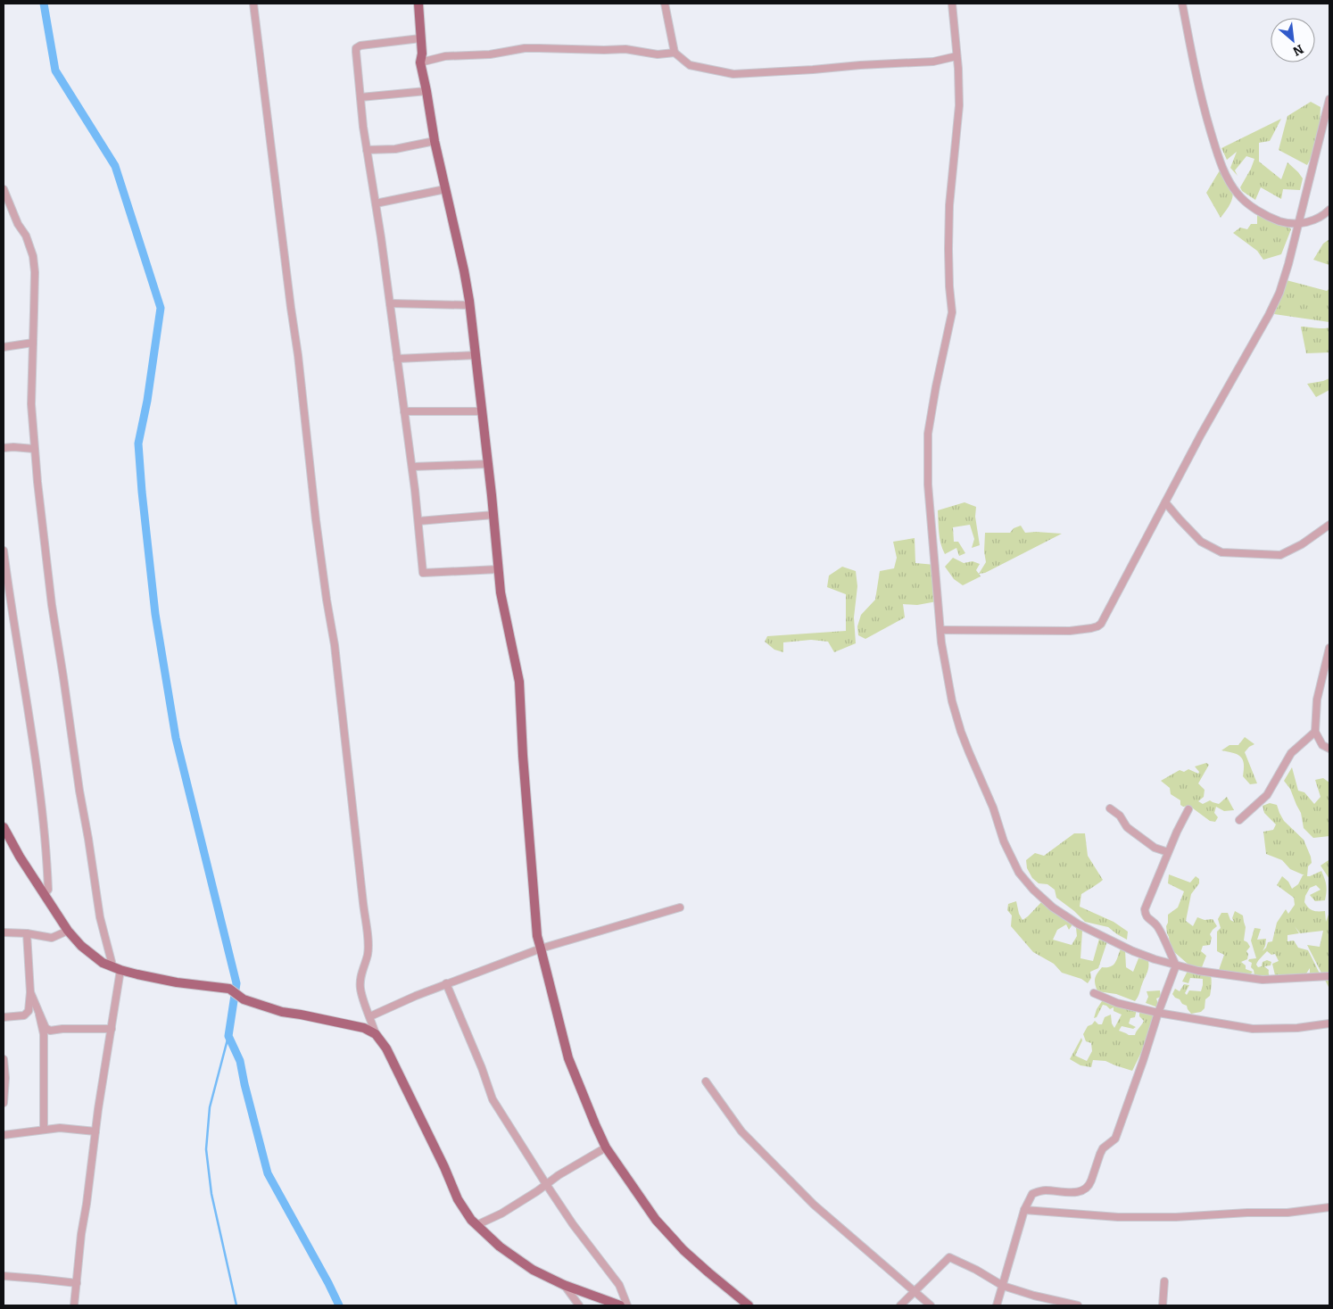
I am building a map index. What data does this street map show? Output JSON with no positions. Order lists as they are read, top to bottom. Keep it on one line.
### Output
{"north":"bottom right"}
